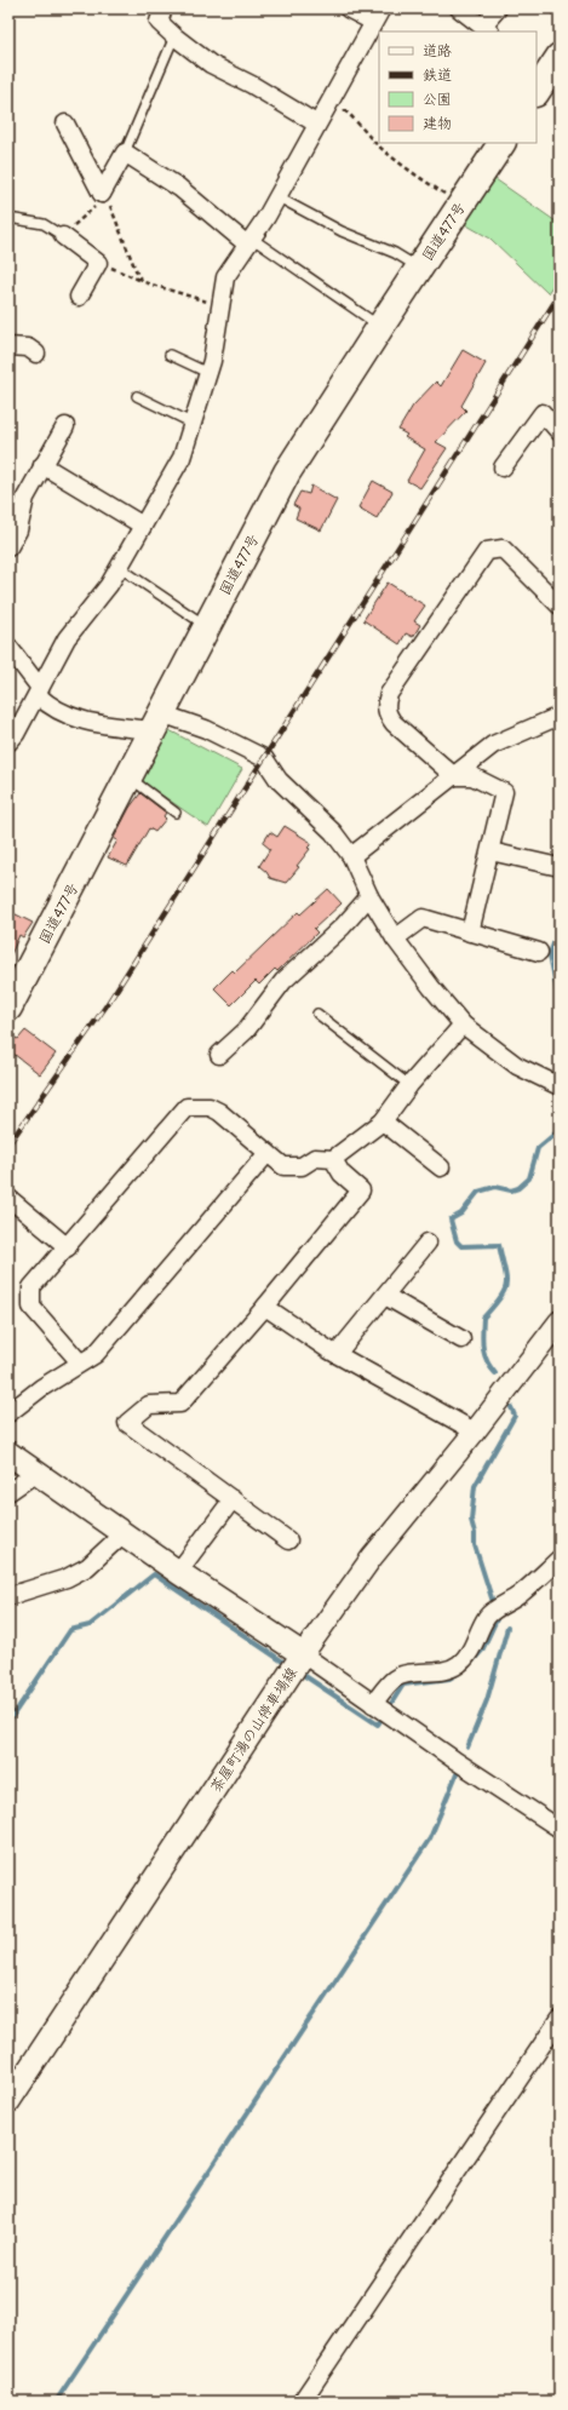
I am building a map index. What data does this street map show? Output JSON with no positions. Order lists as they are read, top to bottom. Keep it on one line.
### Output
{"streets":{"highway":["国道477号"],"main road":["茶屋町湯の山停車場線"]},"legend":["道路","鉄道","公園","建物"]}
